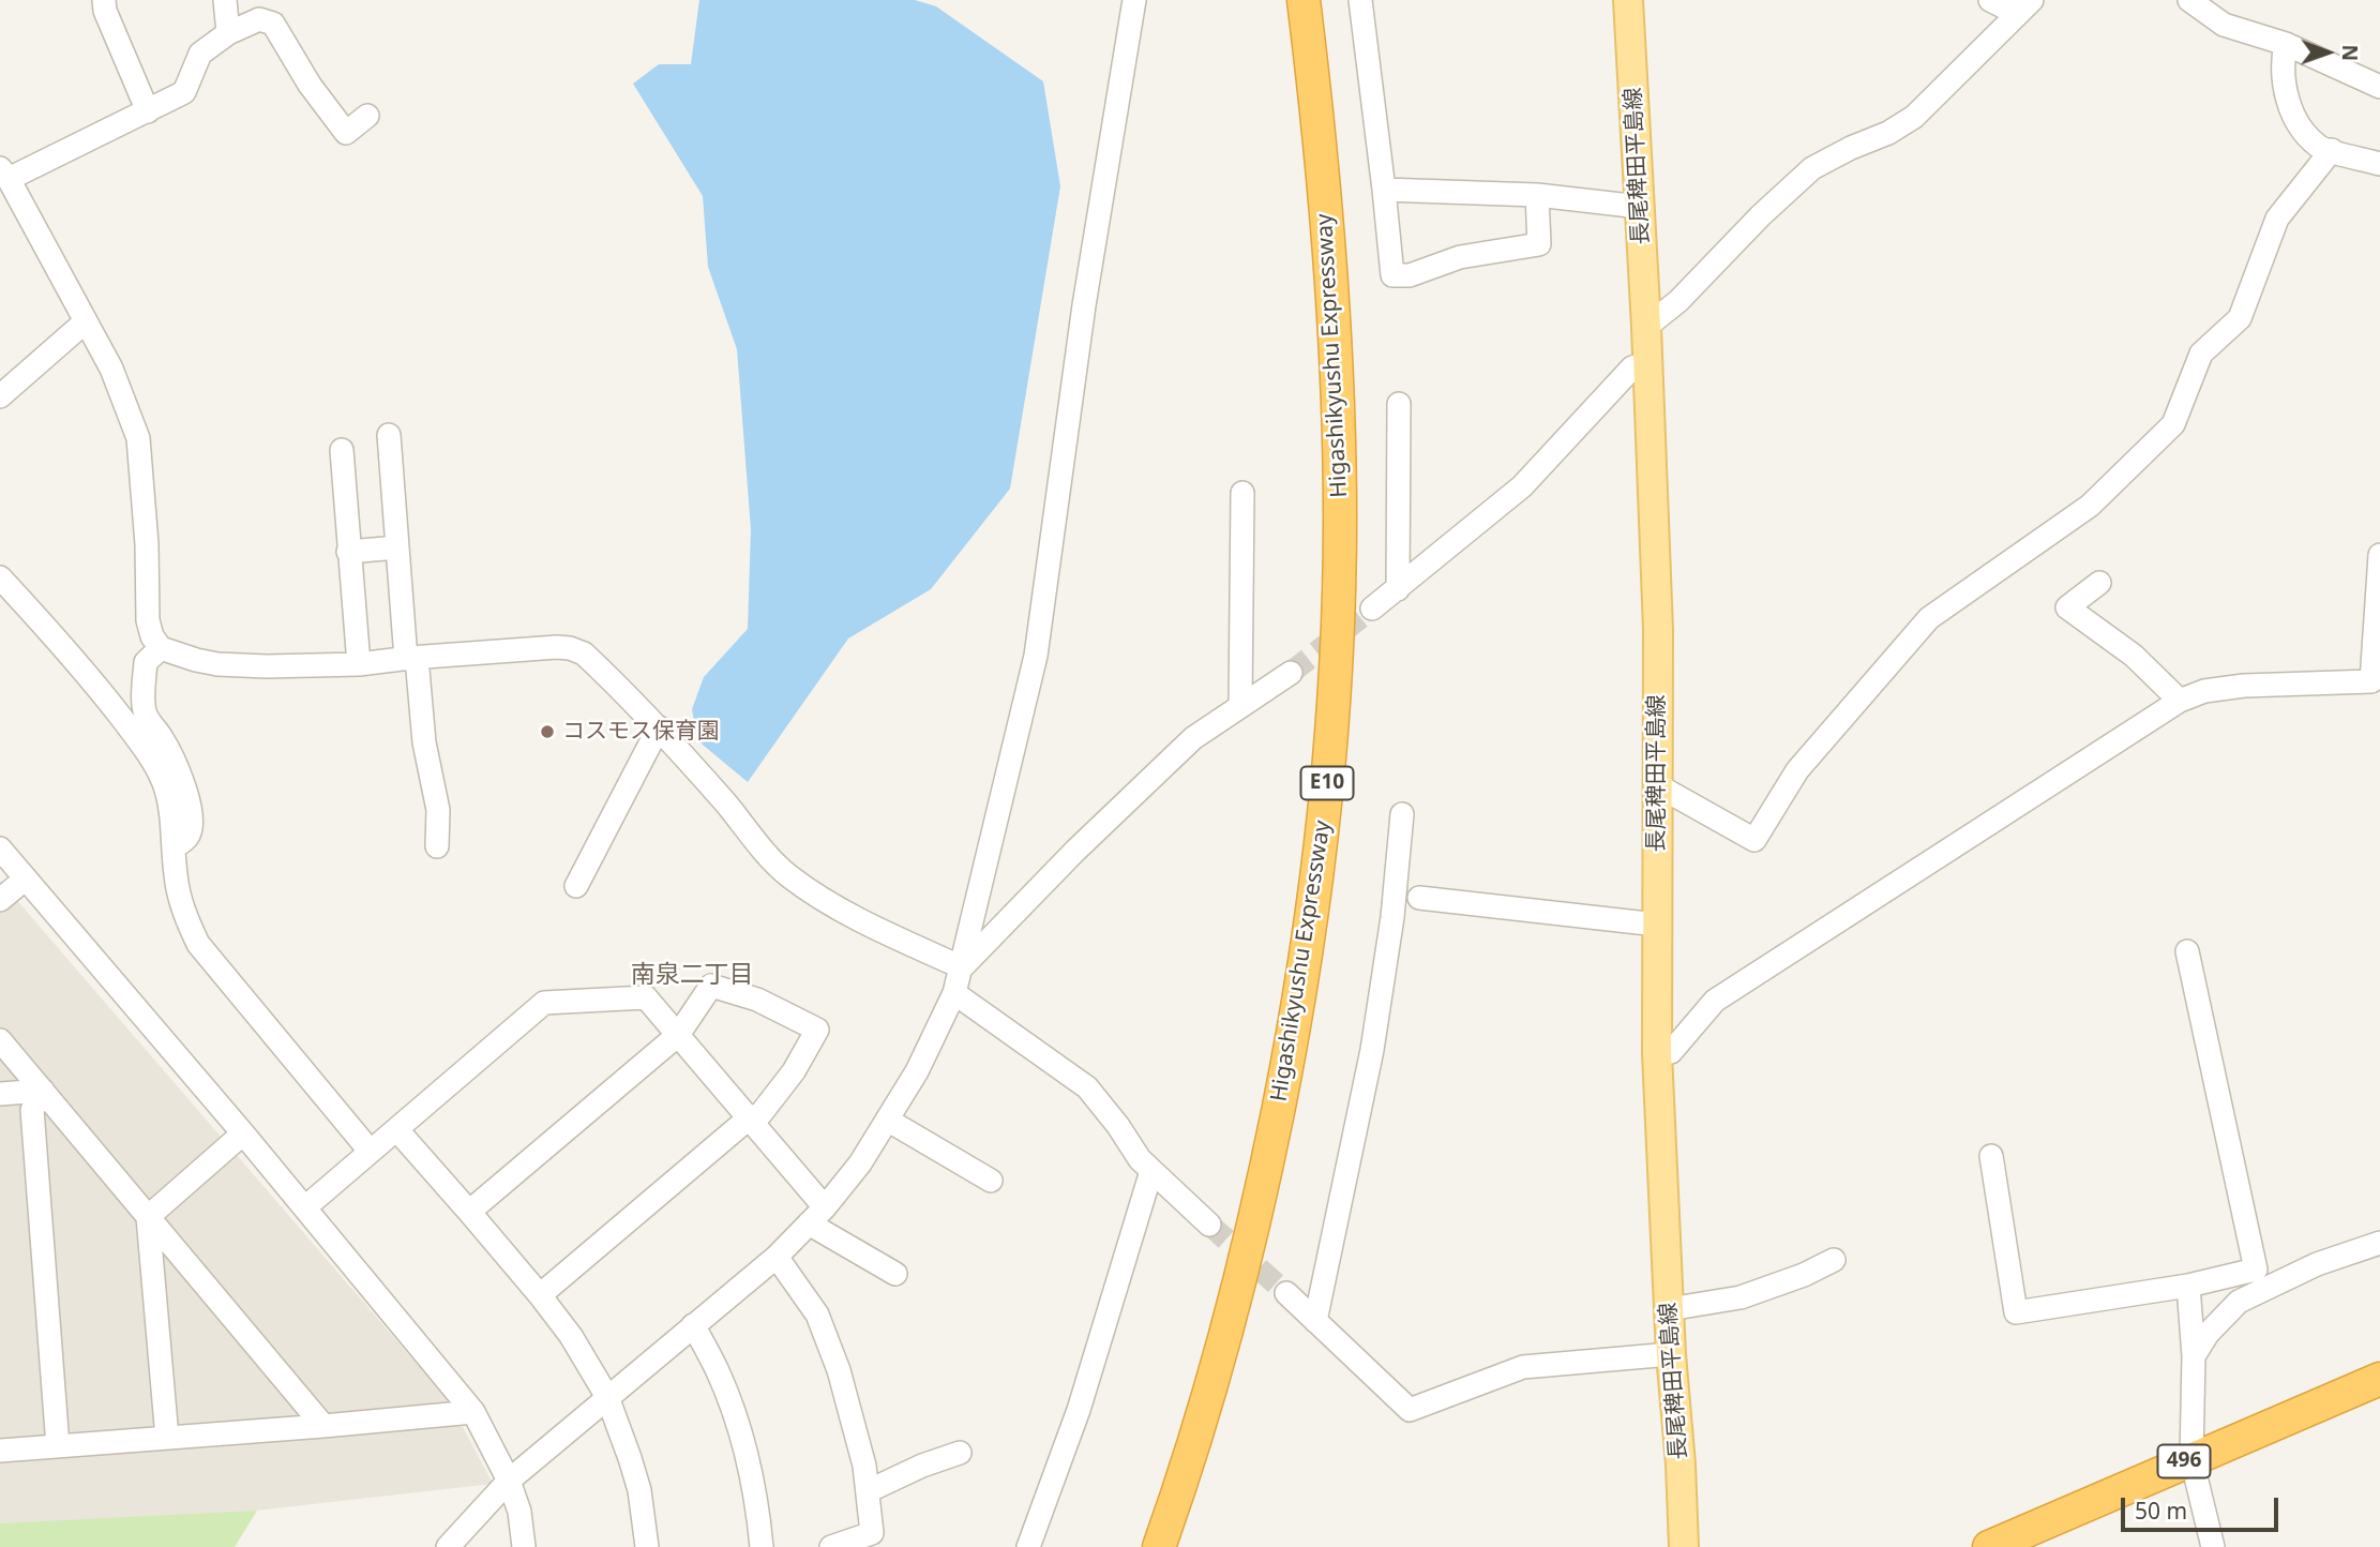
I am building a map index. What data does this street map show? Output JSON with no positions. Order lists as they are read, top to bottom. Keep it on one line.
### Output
{"streets":{"highway":["Higashikyushu Expressway","E10","496"],"main road":["長尾稗田平島線"]},"districts":["南泉二丁目"],"places":["コスモス保育園"],"scale_bar":"50 m","north":"right"}
